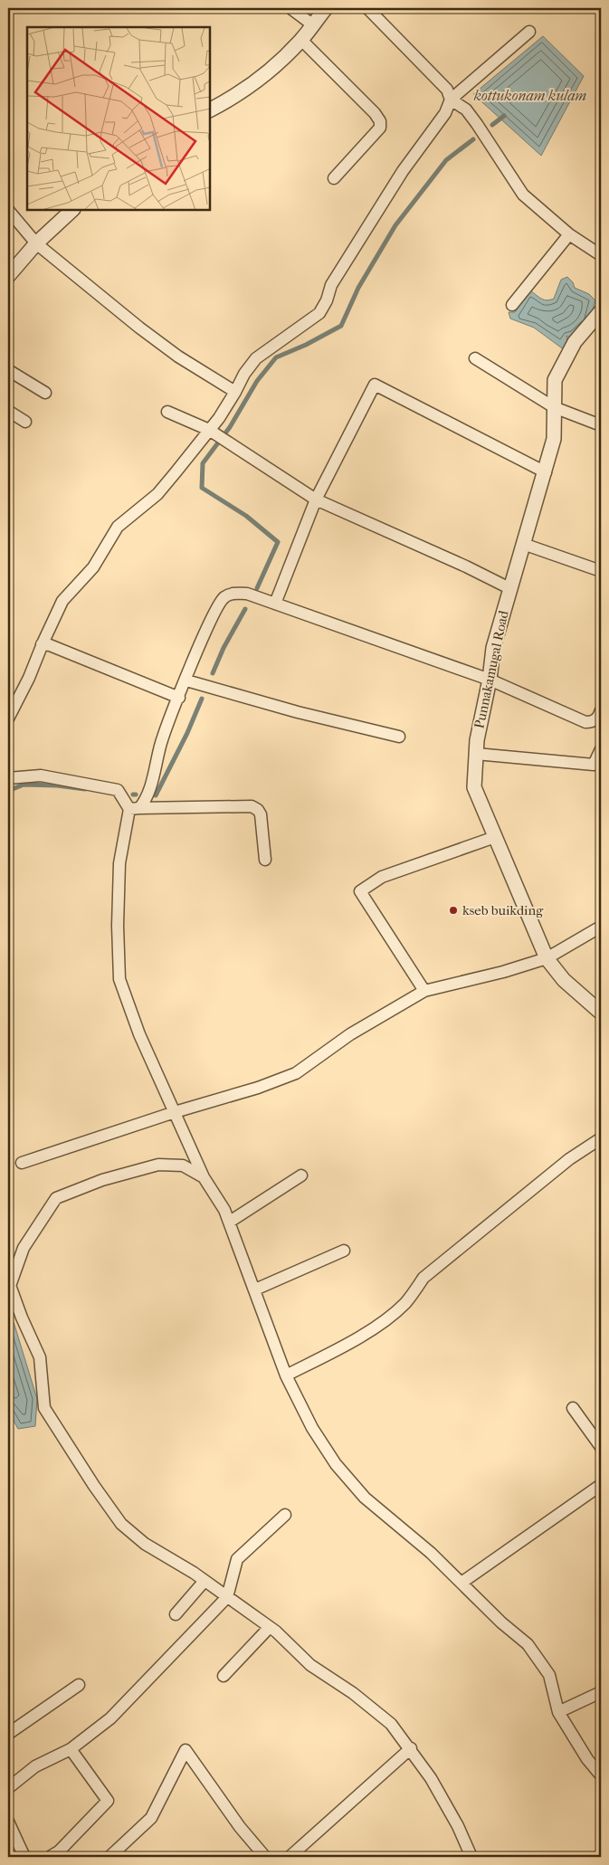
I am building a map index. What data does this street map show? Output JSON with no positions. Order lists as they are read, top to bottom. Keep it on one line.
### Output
{"streets":{"street":["Punnakamugal Road"]},"water":["kottukonam kulam"],"places":["kseb buikding"]}
